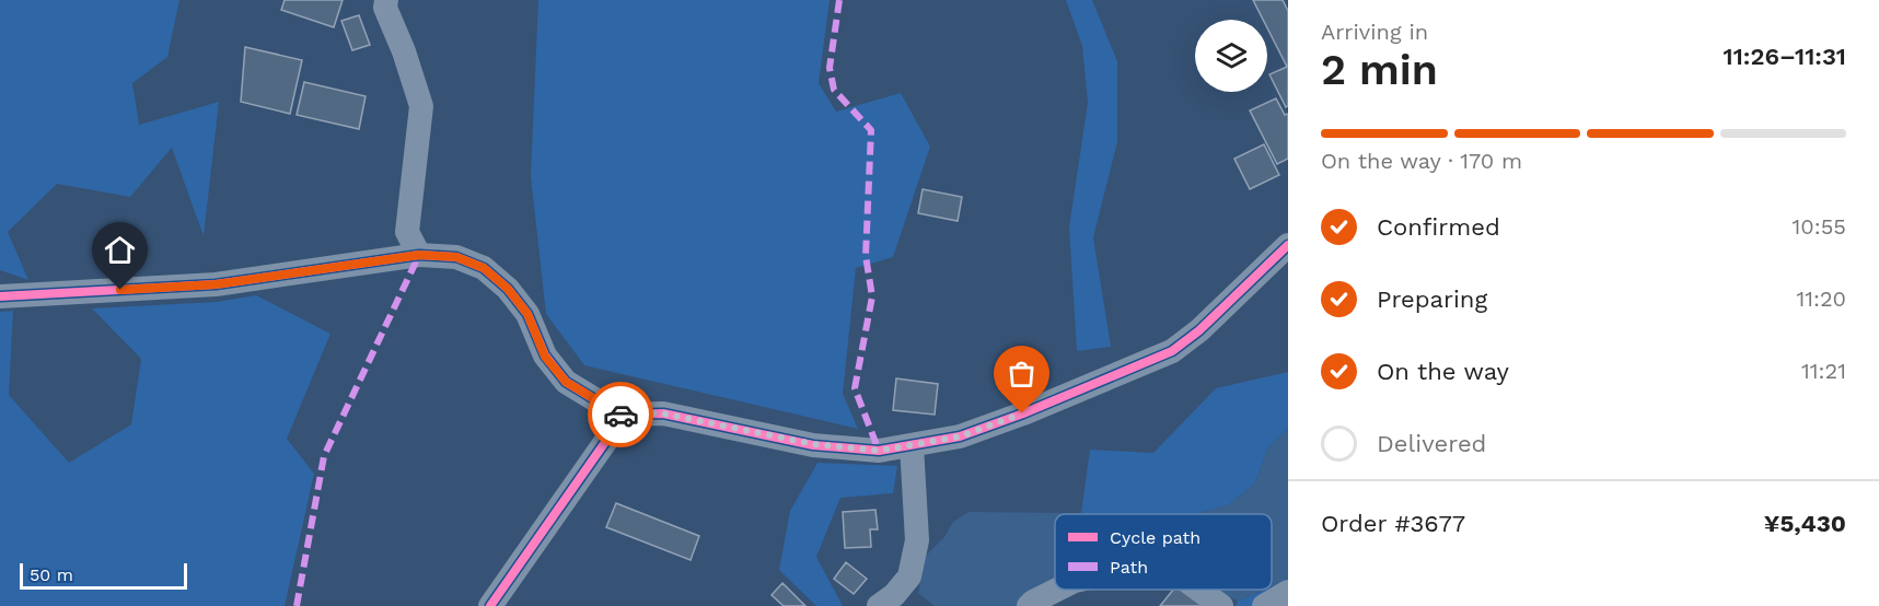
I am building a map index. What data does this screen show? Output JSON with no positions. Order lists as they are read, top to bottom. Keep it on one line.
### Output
{"legend":["Cycle path","Path"],"scale_bar":"50 m","page":{"heading":["2 min","Arriving in","11:26–11:31"],"panel":["Order #3677","¥5,430"],"bar":"On the way · 170 m","list":[["Confirmed","10:55"],["Preparing","11:20"],["On the way","11:21"],"Delivered"],"scale":"50 m"}}
